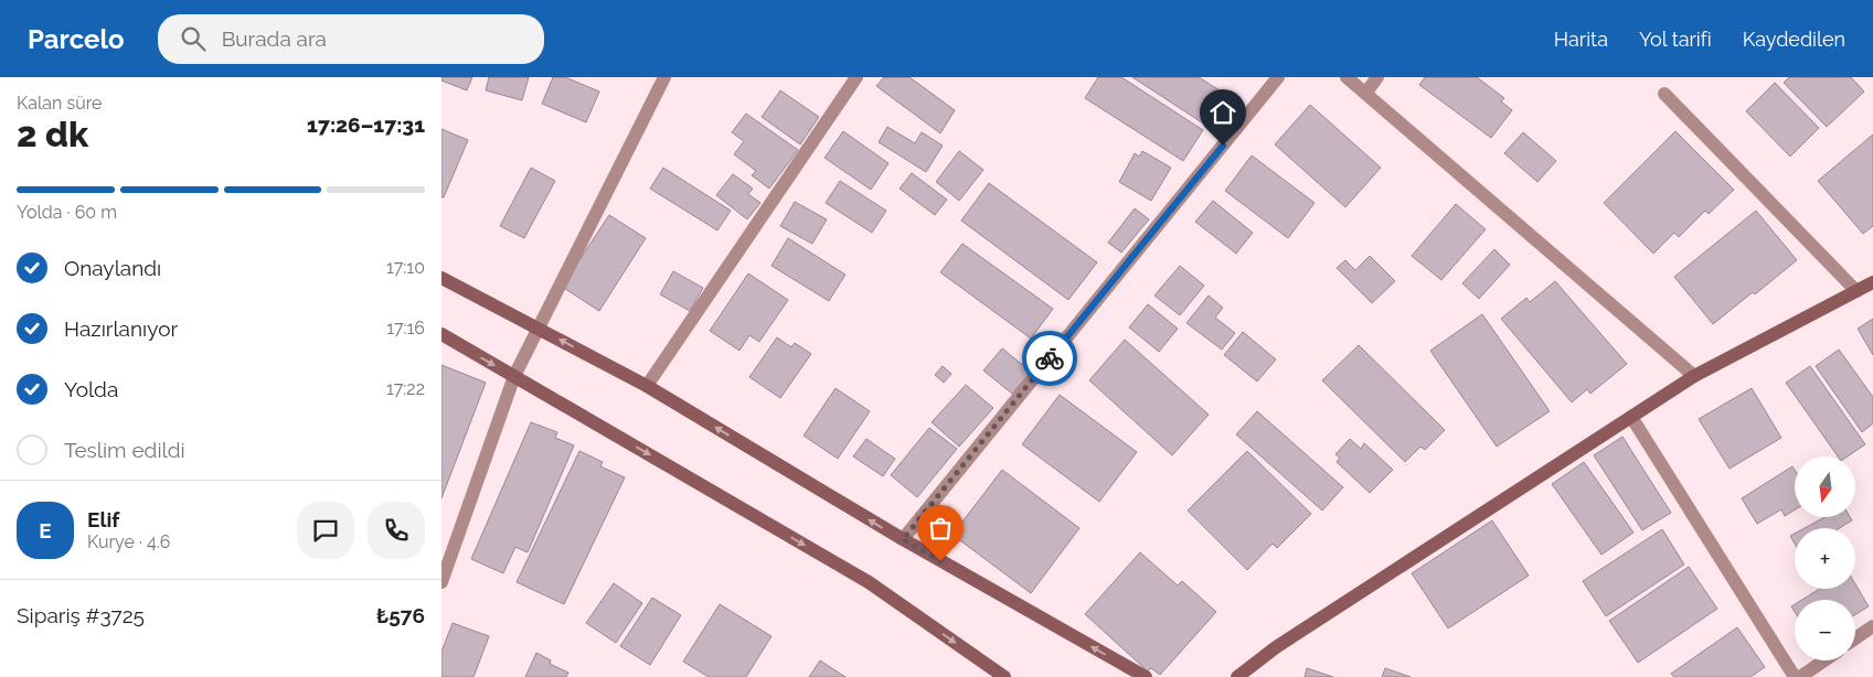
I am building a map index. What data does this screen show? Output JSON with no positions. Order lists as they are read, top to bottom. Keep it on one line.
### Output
{"north":"bottom","page":{"header":"Parcelo","search":"Burada ara","nav":["Harita","Yol tarifi","Kaydedilen"],"heading":["2 dk","Kalan süre","17:26–17:31"],"panel":["Elif","Kurye · 4.6","Sipariş #3725","₺576"],"bar":"Yolda · 60 m","list":[["Onaylandı","17:10"],["Hazırlanıyor","17:16"],["Yolda","17:22"],"Teslim edildi"],"map_buttons":["+","−"],"round":"E"}}
